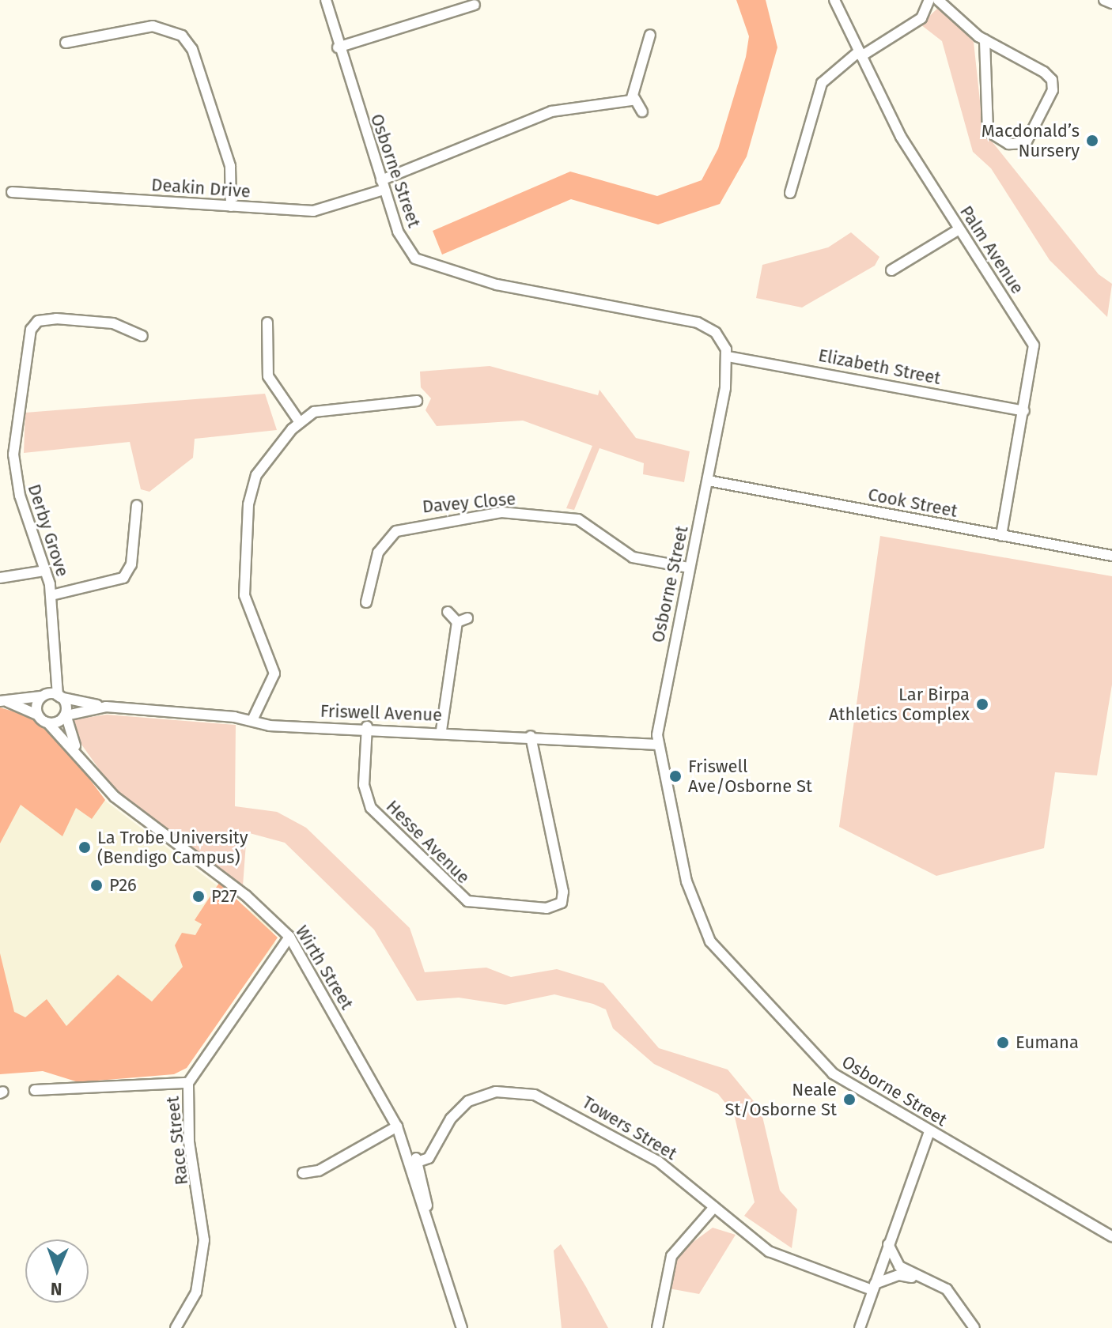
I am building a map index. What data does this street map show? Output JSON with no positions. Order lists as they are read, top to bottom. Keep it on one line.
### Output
{"streets":{"street":["Osborne Street","Deakin Drive","Palm Avenue","Elizabeth Street","Davey Close","Cook Street","Derby Grove","Friswell Avenue","Hesse Avenue","Wirth Street","Towers Street","Race Street"]},"crossings":[["Osborne Street","Deakin Drive"],["Osborne Street","Elizabeth Street"],["Osborne Street","Davey Close"],["Osborne Street","Cook Street"],["Osborne Street","Friswell Avenue"],["Palm Avenue","Elizabeth Street"],["Palm Avenue","Cook Street"],["Derby Grove","Friswell Avenue"],["Derby Grove","Wirth Street"],["Friswell Avenue","Hesse Avenue"],["Friswell Avenue","Wirth Street"],["Wirth Street","Towers Street"],["Wirth Street","Race Street"]],"places":["Macdonald’s Nursery","Lar Birpa Athletics Complex","Friswell Ave/Osborne St","La Trobe University (Bendigo Campus)","P26","P27","Eumana","Neale St/Osborne St"],"north":"bottom"}
